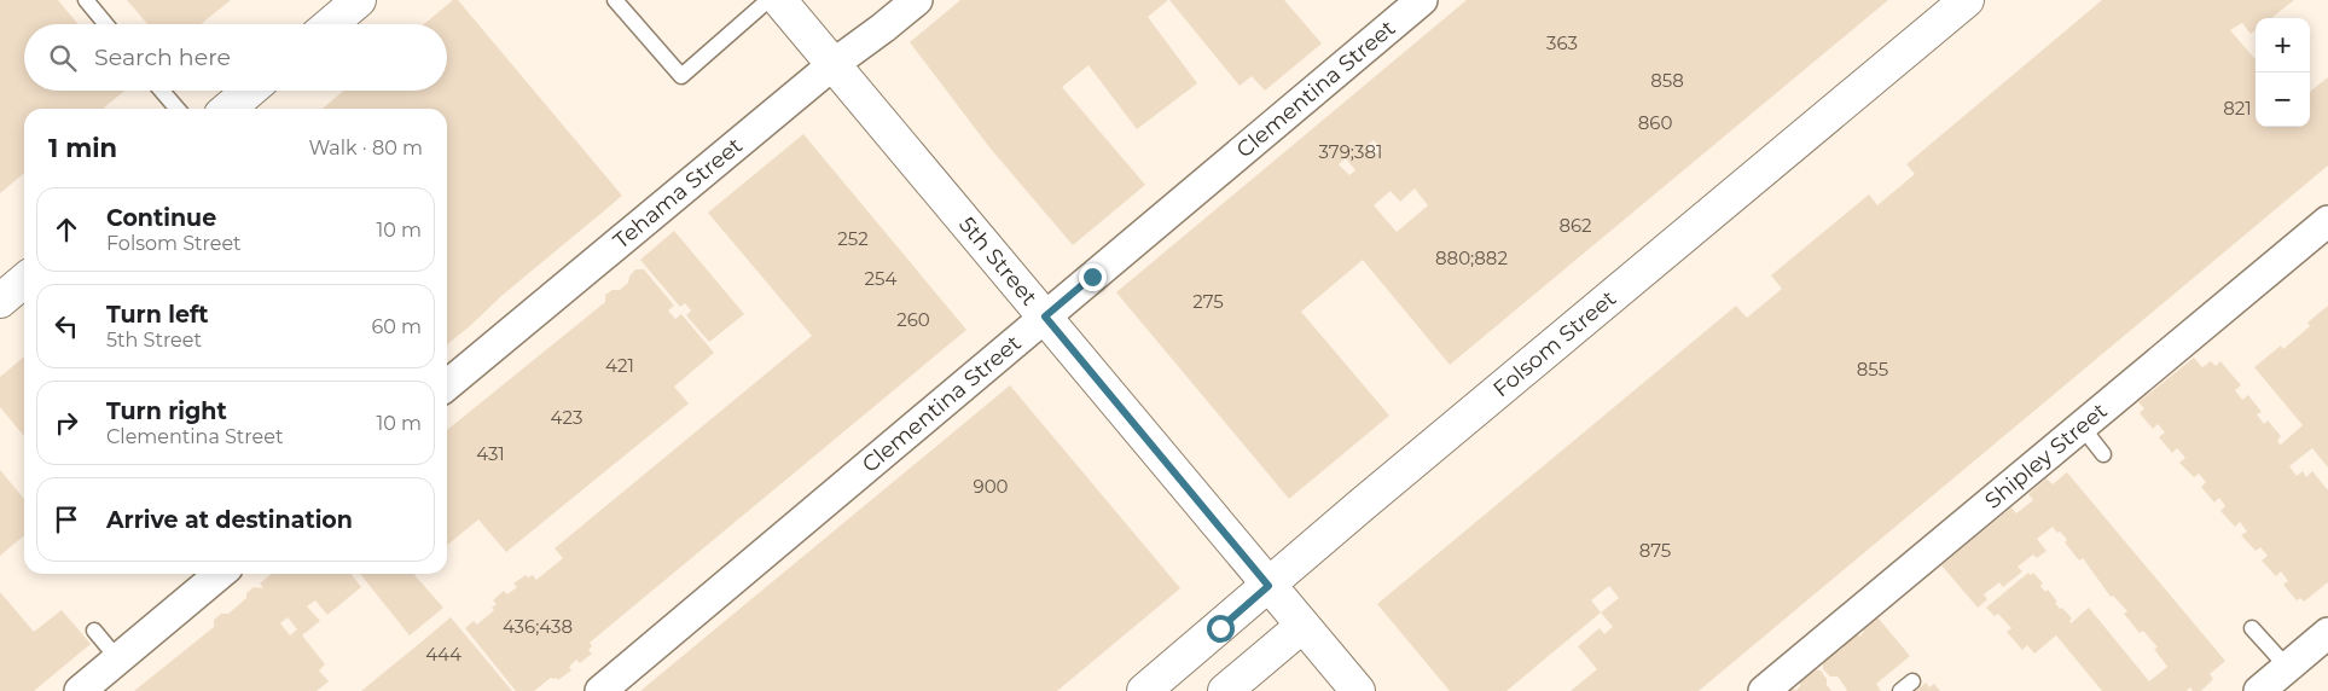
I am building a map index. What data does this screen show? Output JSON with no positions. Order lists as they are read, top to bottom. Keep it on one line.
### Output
{"streets":{"main road":["5th Street","Folsom Street"],"street":["Clementina Street","Tehama Street","Shipley Street"]},"crossings":[["Clementina Street","5th Street"],["Tehama Street","5th Street"],["5th Street","Folsom Street"]],"house_numbers":["363","858","821","860","379;381","862","252","880;882","254","275","260","421","855","423","431","900","875","436;438","444"],"page":{"map_buttons":["+","−"],"search":"Search here","heading":["1 min","Walk · 80 m"],"list":[["Continue","Folsom Street","10 m"],["Turn left","5th Street","60 m"],["Turn right","Clementina Street","10 m"],"Arrive at destination"]}}
